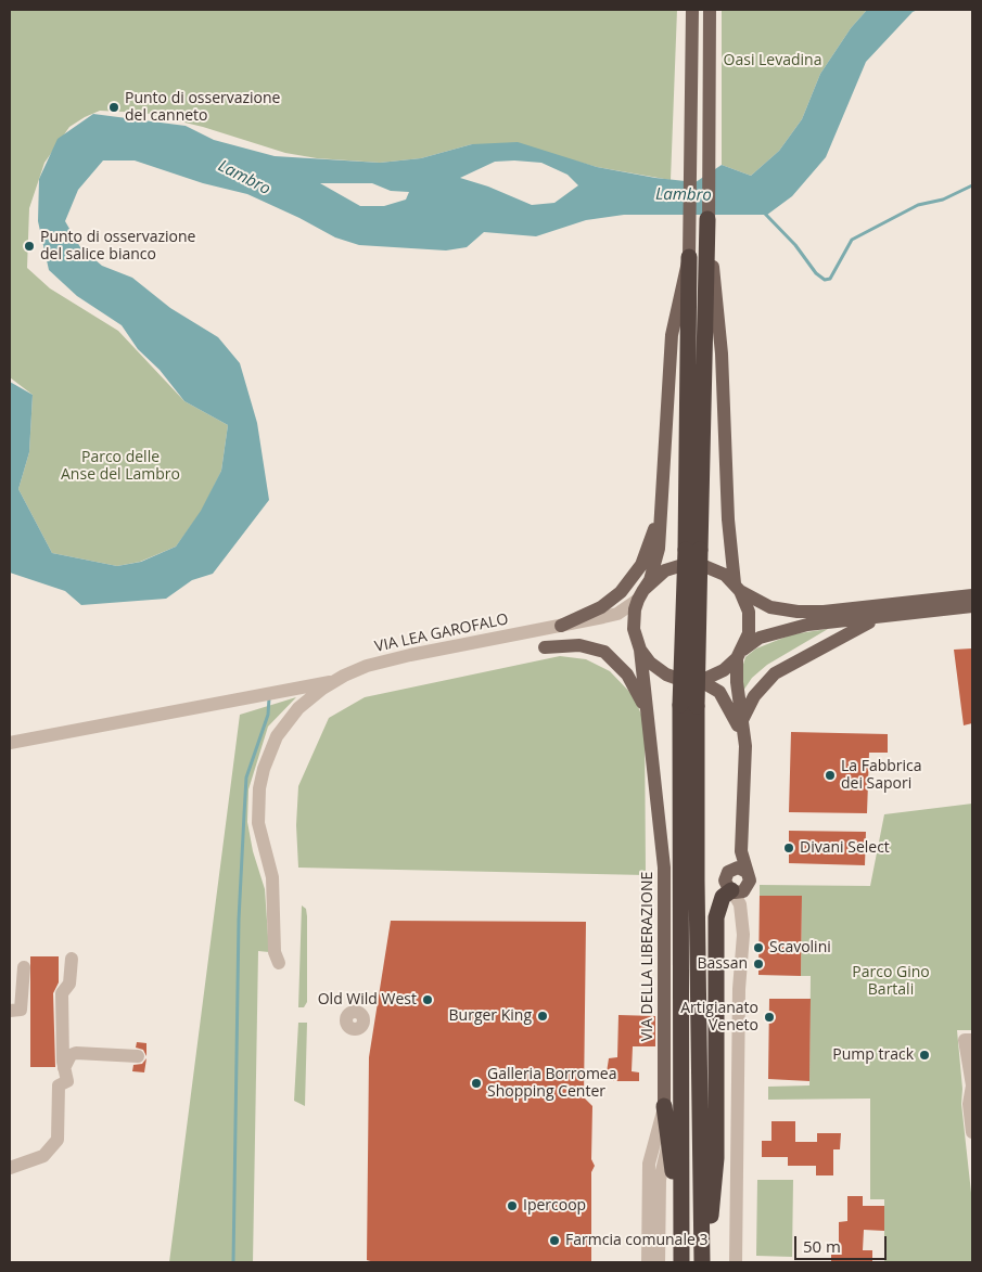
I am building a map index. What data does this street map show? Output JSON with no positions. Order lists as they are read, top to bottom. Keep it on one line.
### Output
{"streets":{"main road":["VIA DELLA LIBERAZIONE"],"street":["VIA LEA GAROFALO"]},"crossings":[["VIA LEA GAROFALO","VIA DELLA LIBERAZIONE"]],"water":["Lambro"],"parks":["Oasi Levadina","Parco delle Anse del Lambro","Parco Gino Bartali"],"places":["Punto di osservazione del canneto","Punto di osservazione del salice bianco","La Fabbrica dei Sapori","Divani Select","Scavolini","Bassan","Old Wild West","Burger King","Artigianato Veneto","Pump track","Galleria Borromea Shopping Center","Ipercoop","Farmcia comunale 3"],"scale_bar":"50 m"}
